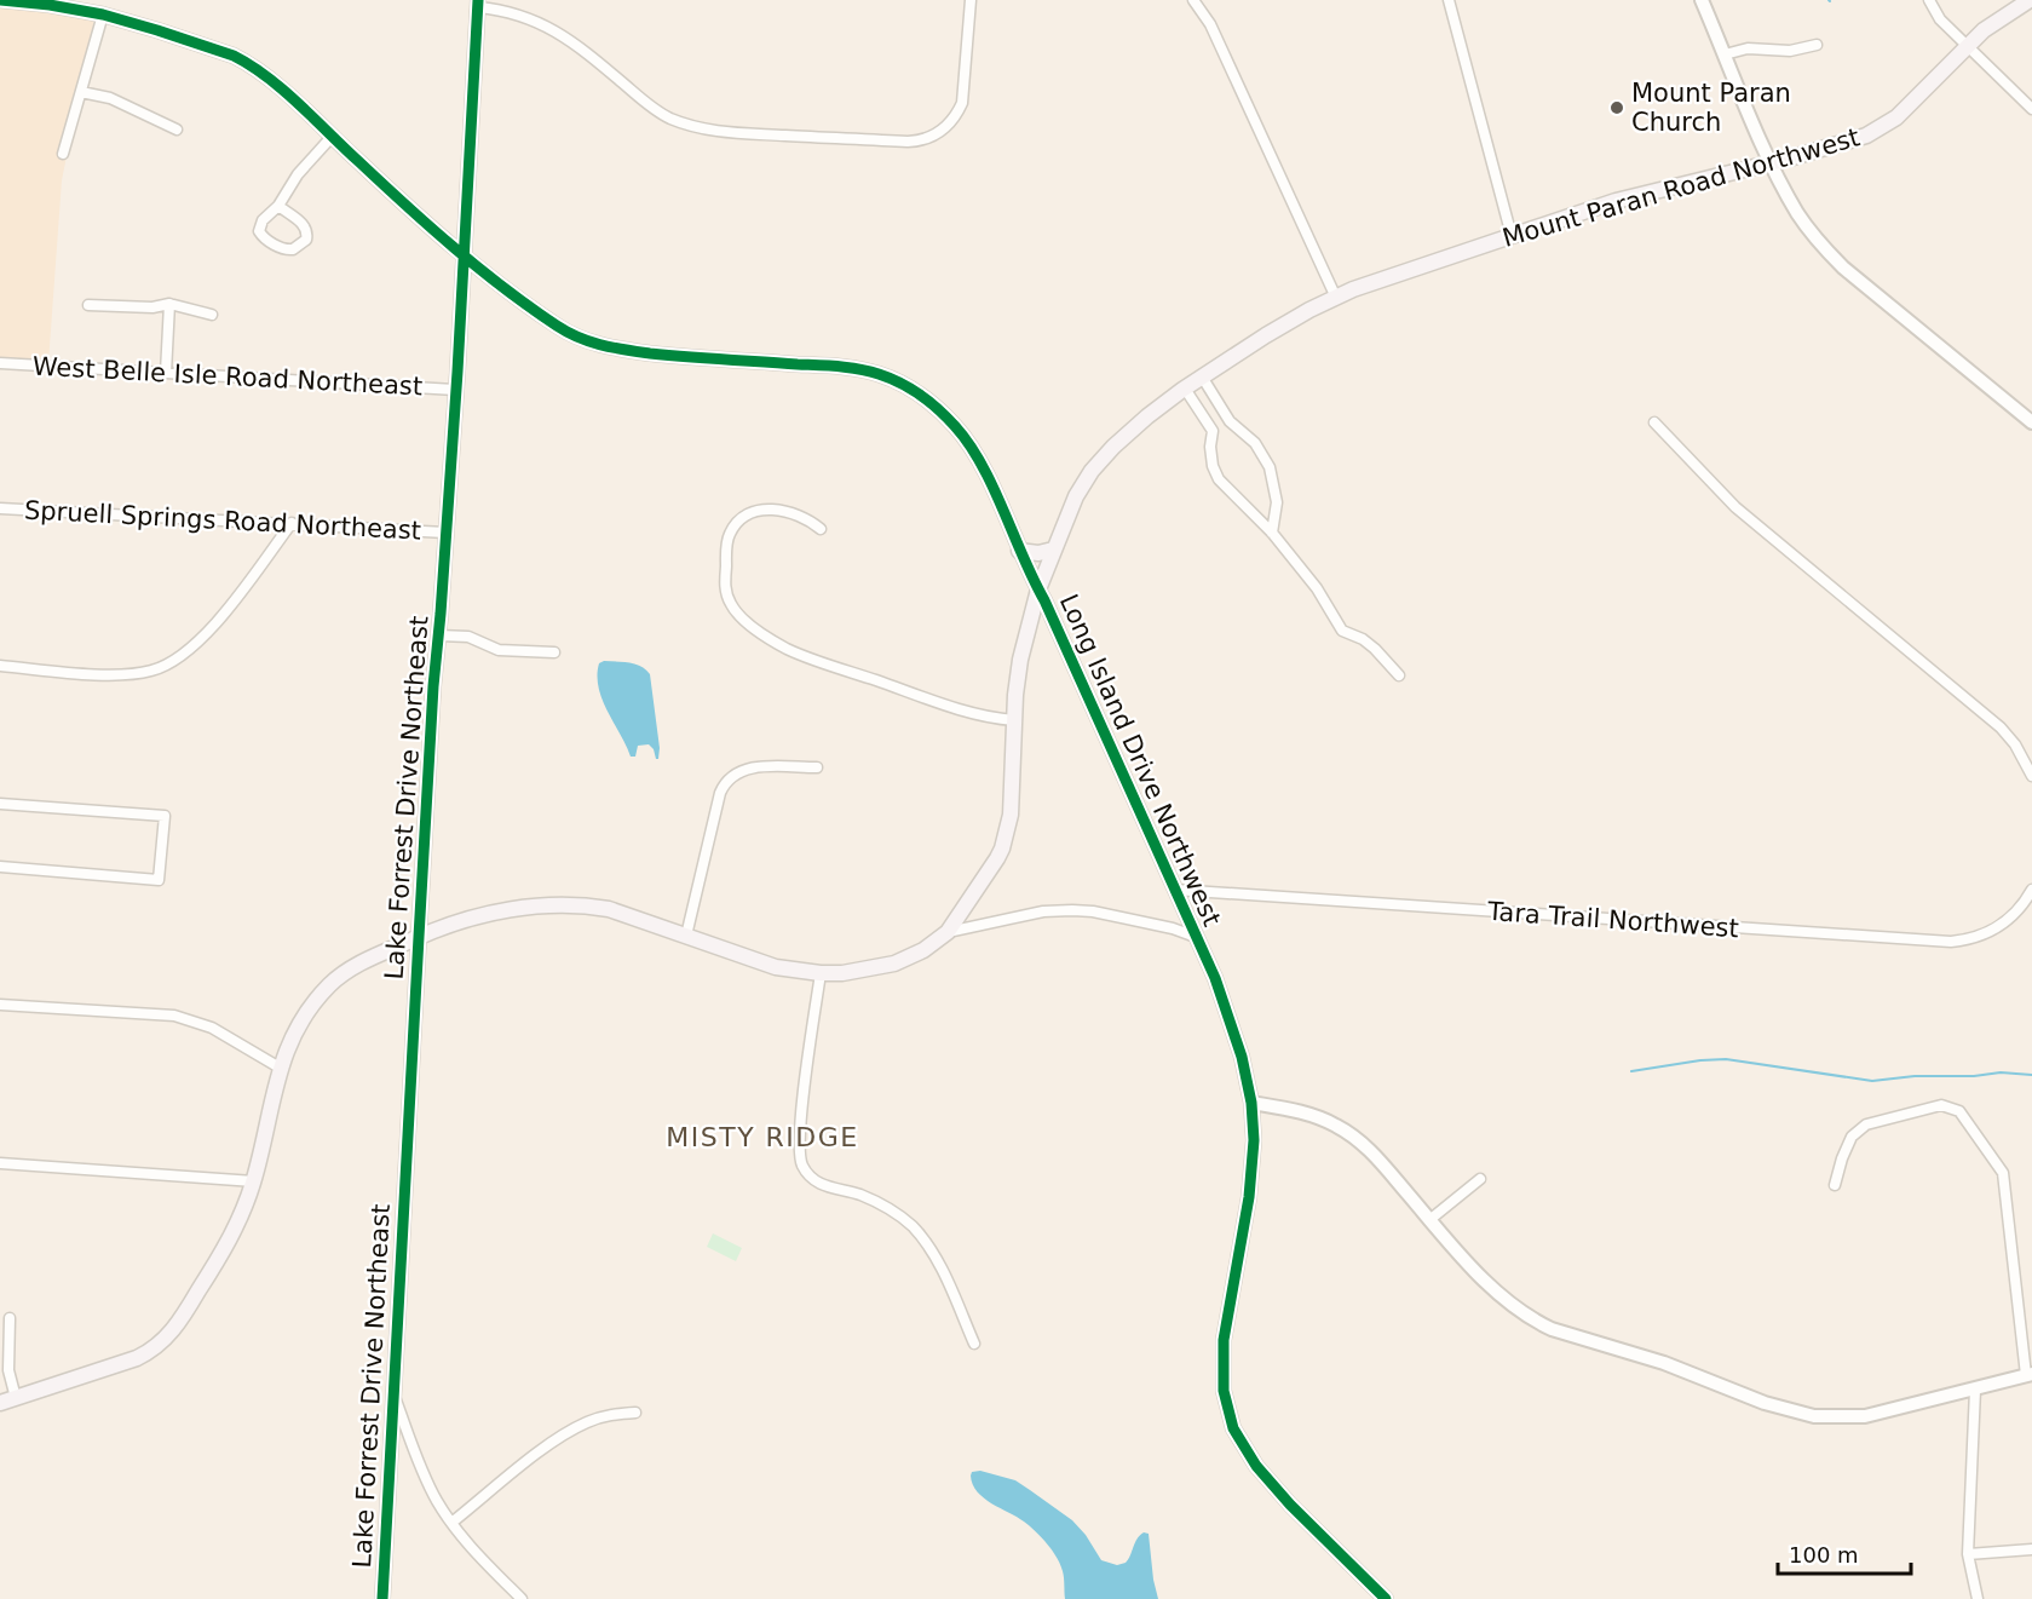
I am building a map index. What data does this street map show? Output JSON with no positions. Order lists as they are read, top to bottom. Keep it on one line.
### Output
{"streets":{"main road":["Mount Paran Road Northwest"],"street":["West Belle Isle Road Northeast","Spruell Springs Road Northeast","Long Island Drive Northwest","Lake Forrest Drive Northeast","Tara Trail Northwest"]},"crossings":[["Mount Paran Road Northwest","Long Island Drive Northwest"],["Mount Paran Road Northwest","Lake Forrest Drive Northeast"],["West Belle Isle Road Northeast","Lake Forrest Drive Northeast"],["Spruell Springs Road Northeast","Lake Forrest Drive Northeast"],["Long Island Drive Northwest","Lake Forrest Drive Northeast"],["Long Island Drive Northwest","Tara Trail Northwest"]],"districts":["MISTY RIDGE"],"places":["Mount Paran Church"],"scale_bar":"100 m"}
